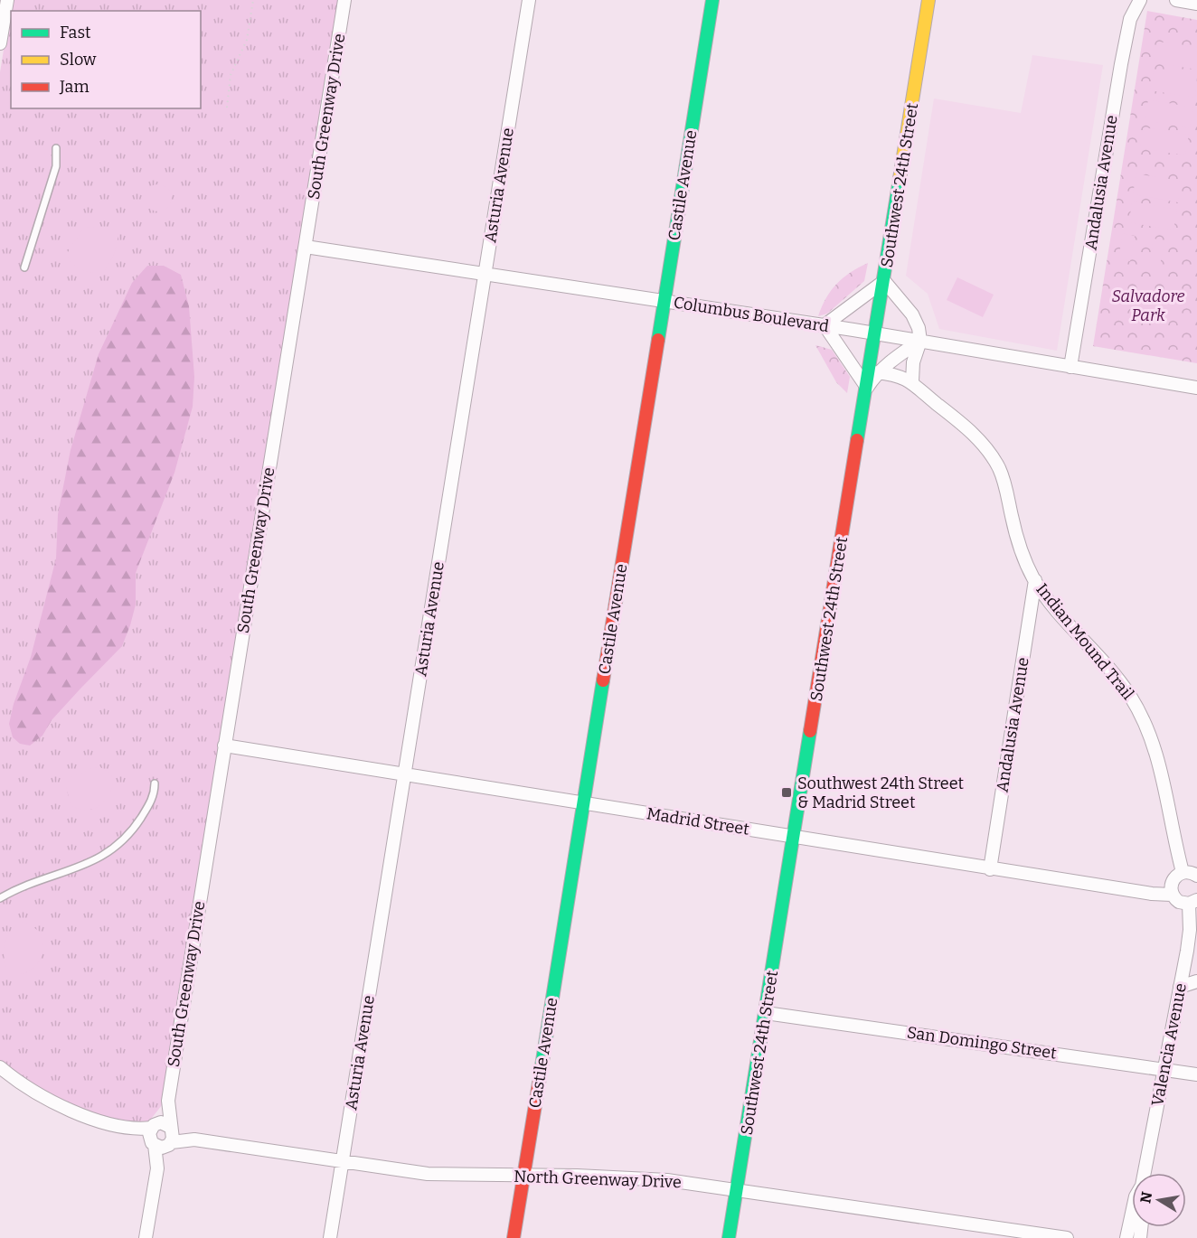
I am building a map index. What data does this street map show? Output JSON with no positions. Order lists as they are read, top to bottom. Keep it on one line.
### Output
{"streets":{"street":["South Greenway Drive","Andalusia Avenue","Asturia Avenue","Castile Avenue","Southwest 24th Street","Columbus Boulevard","Indian Mound Trail","Madrid Street","San Domingo Street","Valencia Avenue","North Greenway Drive"]},"crossings":[["South Greenway Drive","Columbus Boulevard"],["South Greenway Drive","Madrid Street"],["South Greenway Drive","North Greenway Drive"],["Andalusia Avenue","Columbus Boulevard"],["Andalusia Avenue","Indian Mound Trail"],["Andalusia Avenue","Madrid Street"],["Asturia Avenue","Columbus Boulevard"],["Asturia Avenue","Madrid Street"],["Asturia Avenue","North Greenway Drive"],["Castile Avenue","Columbus Boulevard"],["Castile Avenue","Madrid Street"],["Castile Avenue","North Greenway Drive"],["Southwest 24th Street","Columbus Boulevard"],["Southwest 24th Street","Madrid Street"],["Southwest 24th Street","San Domingo Street"],["Southwest 24th Street","North Greenway Drive"],["San Domingo Street","Valencia Avenue"]],"parks":["Salvadore Park"],"places":{"transit":["Southwest 24th Street & Madrid Street"]},"legend":["Fast","Slow","Jam"],"north":"left"}
